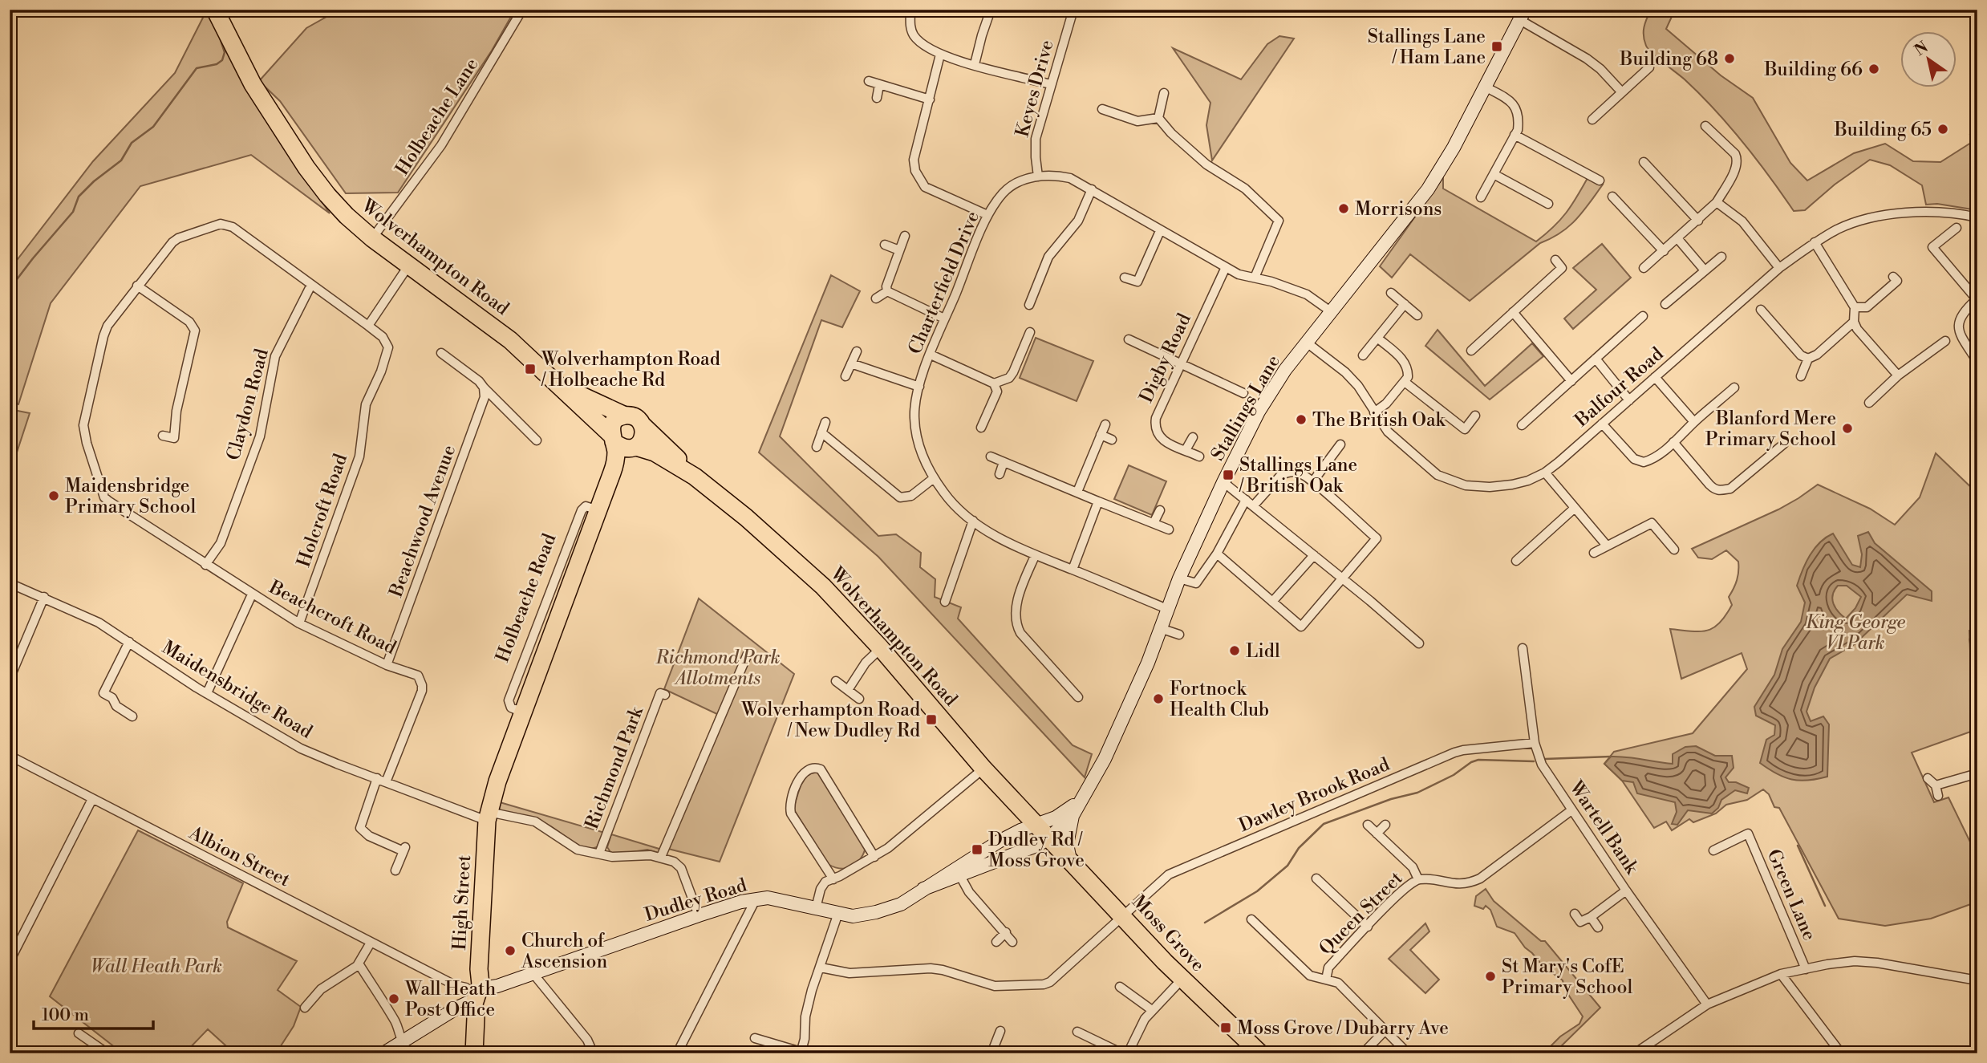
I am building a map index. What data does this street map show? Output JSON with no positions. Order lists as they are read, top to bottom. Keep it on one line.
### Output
{"streets":{"highway":["Wolverhampton Road","Holbeache Road","High Street","Moss Grove"],"main road":["Stallings Lane","Dudley Road"],"street":["Keyes Drive","Holbeache Lane","Charterfield Drive","Digby Road","Balfour Road","Claydon Road","Holcroft Road","Beachwood Avenue","Beachcroft Road","Maidensbridge Road","Richmond Park","Dawley Brook Road","Wartell Bank","Albion Street","Green Lane","Queen Street"]},"crossings":[["Keyes Drive","Charterfield Drive"],["Holbeache Lane","Wolverhampton Road"],["Wolverhampton Road","Stallings Lane"],["Wolverhampton Road","Holbeache Road"],["Wolverhampton Road","Dudley Road"],["Wolverhampton Road","Moss Grove"],["Charterfield Drive","Digby Road"],["Charterfield Drive","Stallings Lane"],["Balfour Road","Stallings Lane"],["Claydon Road","Beachcroft Road"],["Stallings Lane","Dudley Road"],["Stallings Lane","Moss Grove"],["Holcroft Road","Beachcroft Road"],["Beachwood Avenue","Beachcroft Road"],["Holbeache Road","Maidensbridge Road"],["Holbeache Road","High Street"],["Beachcroft Road","Maidensbridge Road"],["Maidensbridge Road","Richmond Park"],["Maidensbridge Road","High Street"],["Dawley Brook Road","Wartell Bank"],["Dawley Brook Road","Moss Grove"],["Wartell Bank","Queen Street"],["Albion Street","Dudley Road"],["Albion Street","High Street"],["Dudley Road","High Street"],["Dudley Road","Moss Grove"]],"parks":["King George VI Park","Richmond Park Allotments","Wall Heath Park"],"places":{"transit":["Stallings Lane / Ham Lane","Wolverhampton Road / Holbeache Rd","Stallings Lane / British Oak","Wolverhampton Road / New Dudley Rd","Dudley Rd / Moss Grove","Moss Grove / Dubarry Ave"],"other":["Building 68","Building 66","Building 65","Morrisons","The British Oak","Blanford Mere Primary School","Maidensbridge Primary School","Lidl","Fortnock Health Club","Church of Ascension","St Mary's CofE Primary School","Wall Heath Post Office"]},"scale_bar":"100 m","north":"top left"}
